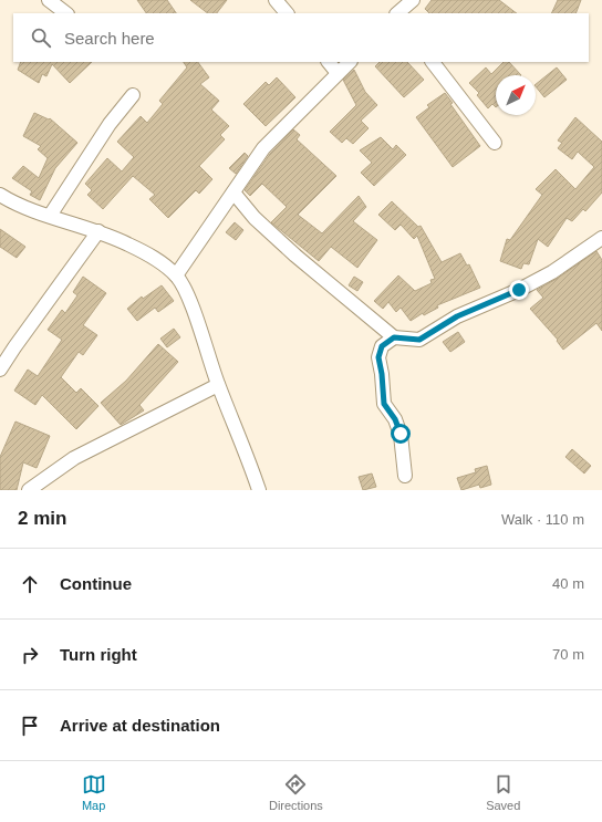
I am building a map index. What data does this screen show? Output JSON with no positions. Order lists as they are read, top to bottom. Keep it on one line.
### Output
{"north":"top right","page":{"search":"Search here","heading":["2 min","Walk · 110 m"],"list":[["Continue","40 m"],["Turn right","70 m"],"Arrive at destination"],"nav":["Map","Directions","Saved"]}}
